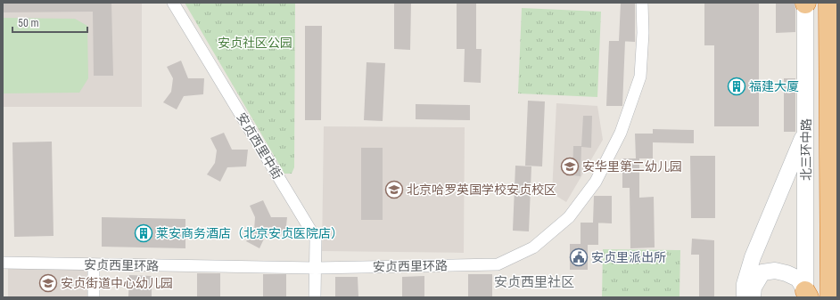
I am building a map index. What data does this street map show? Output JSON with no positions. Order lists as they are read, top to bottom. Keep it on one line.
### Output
{"streets":{"street":["安贞西里中街","北三环中路","安贞西里环路"]},"crossings":[["安贞西里中街","安贞西里环路"]],"districts":["安贞西里社区"],"parks":["安贞社区公园"],"places":{"building":["福建大厦","莱安商务酒店（北京安贞医院店）"],"school or university":["安华里第二幼儿园","北京哈罗英国学校安贞校区","安贞街道中心幼儿园"],"public building":["安贞里派出所"]},"scale_bar":"50 m"}
